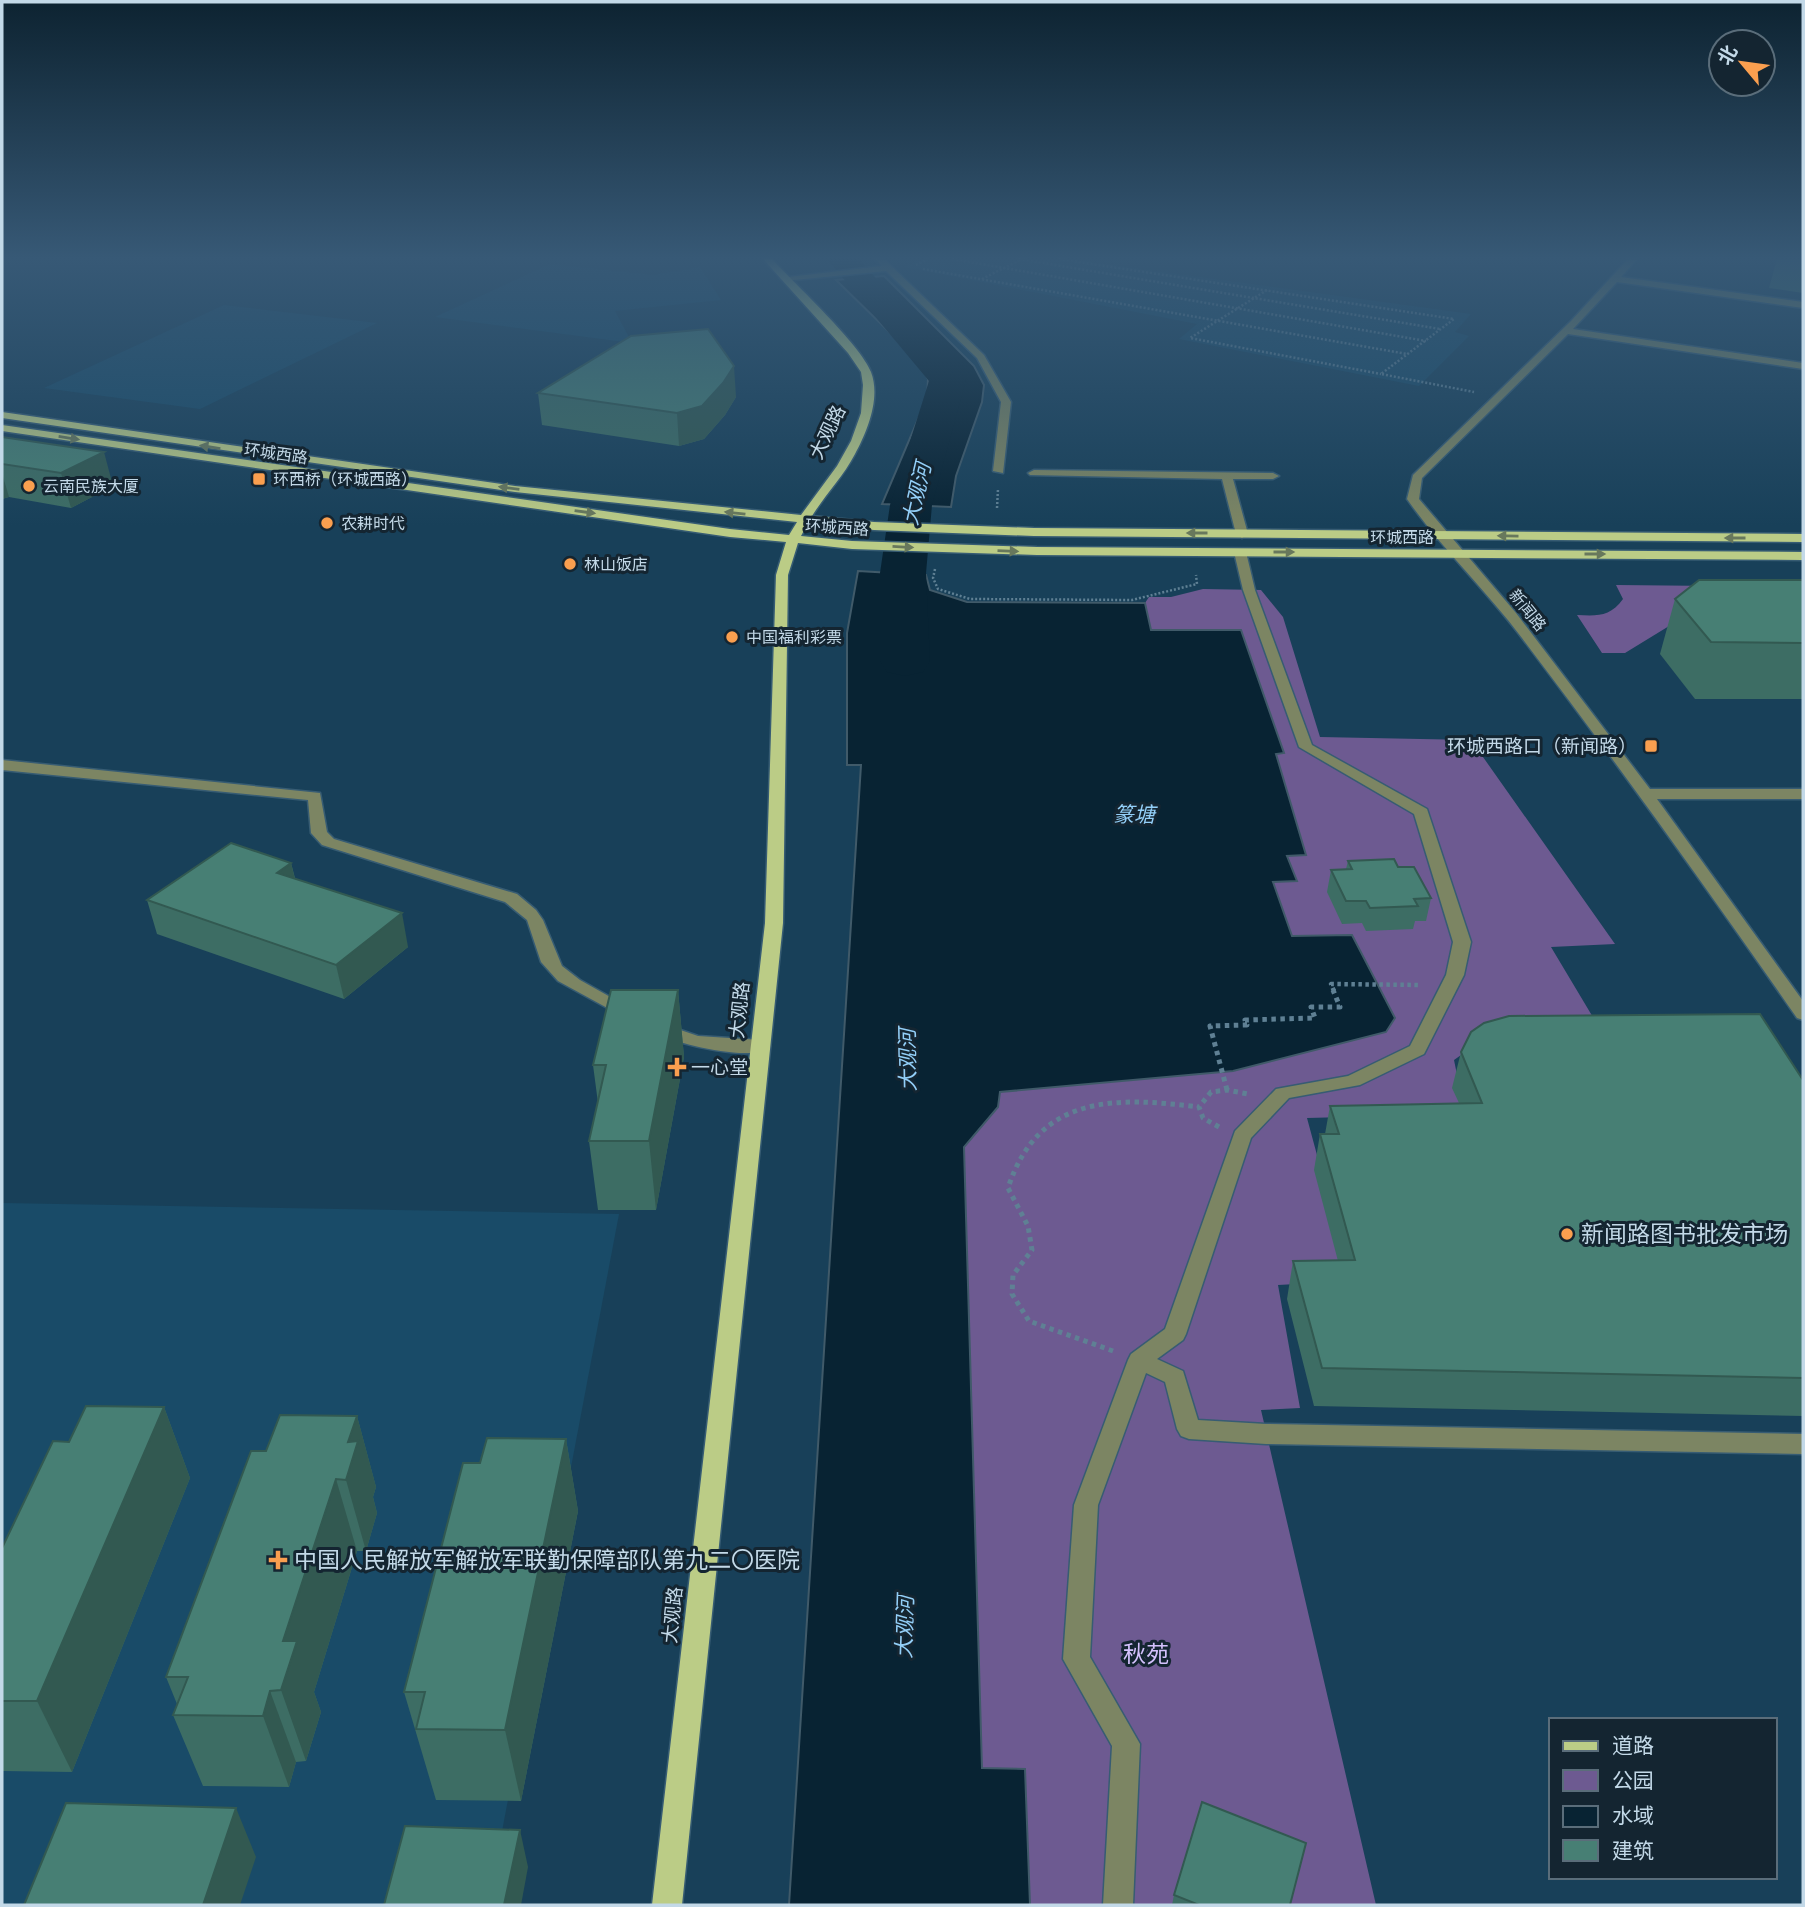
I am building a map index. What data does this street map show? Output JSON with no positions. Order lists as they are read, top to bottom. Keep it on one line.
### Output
{"streets":{"main road":["大观路","环城西路"],"street":["新闻路"]},"crossings":[["大观路","环城西路"],["环城西路","新闻路"]],"water":["大观河","篆塘"],"parks":["秋苑"],"places":{"transit":["环西桥（环城西路）","环城西路口（新闻路）"],"other":["云南民族大厦","农耕时代","林山饭店","中国福利彩票","新闻路图书批发市场"],"health":["一心堂","中国人民解放军解放军联勤保障部队第九二〇医院"]},"legend":["道路","公园","水域","建筑"],"north":"top left"}
